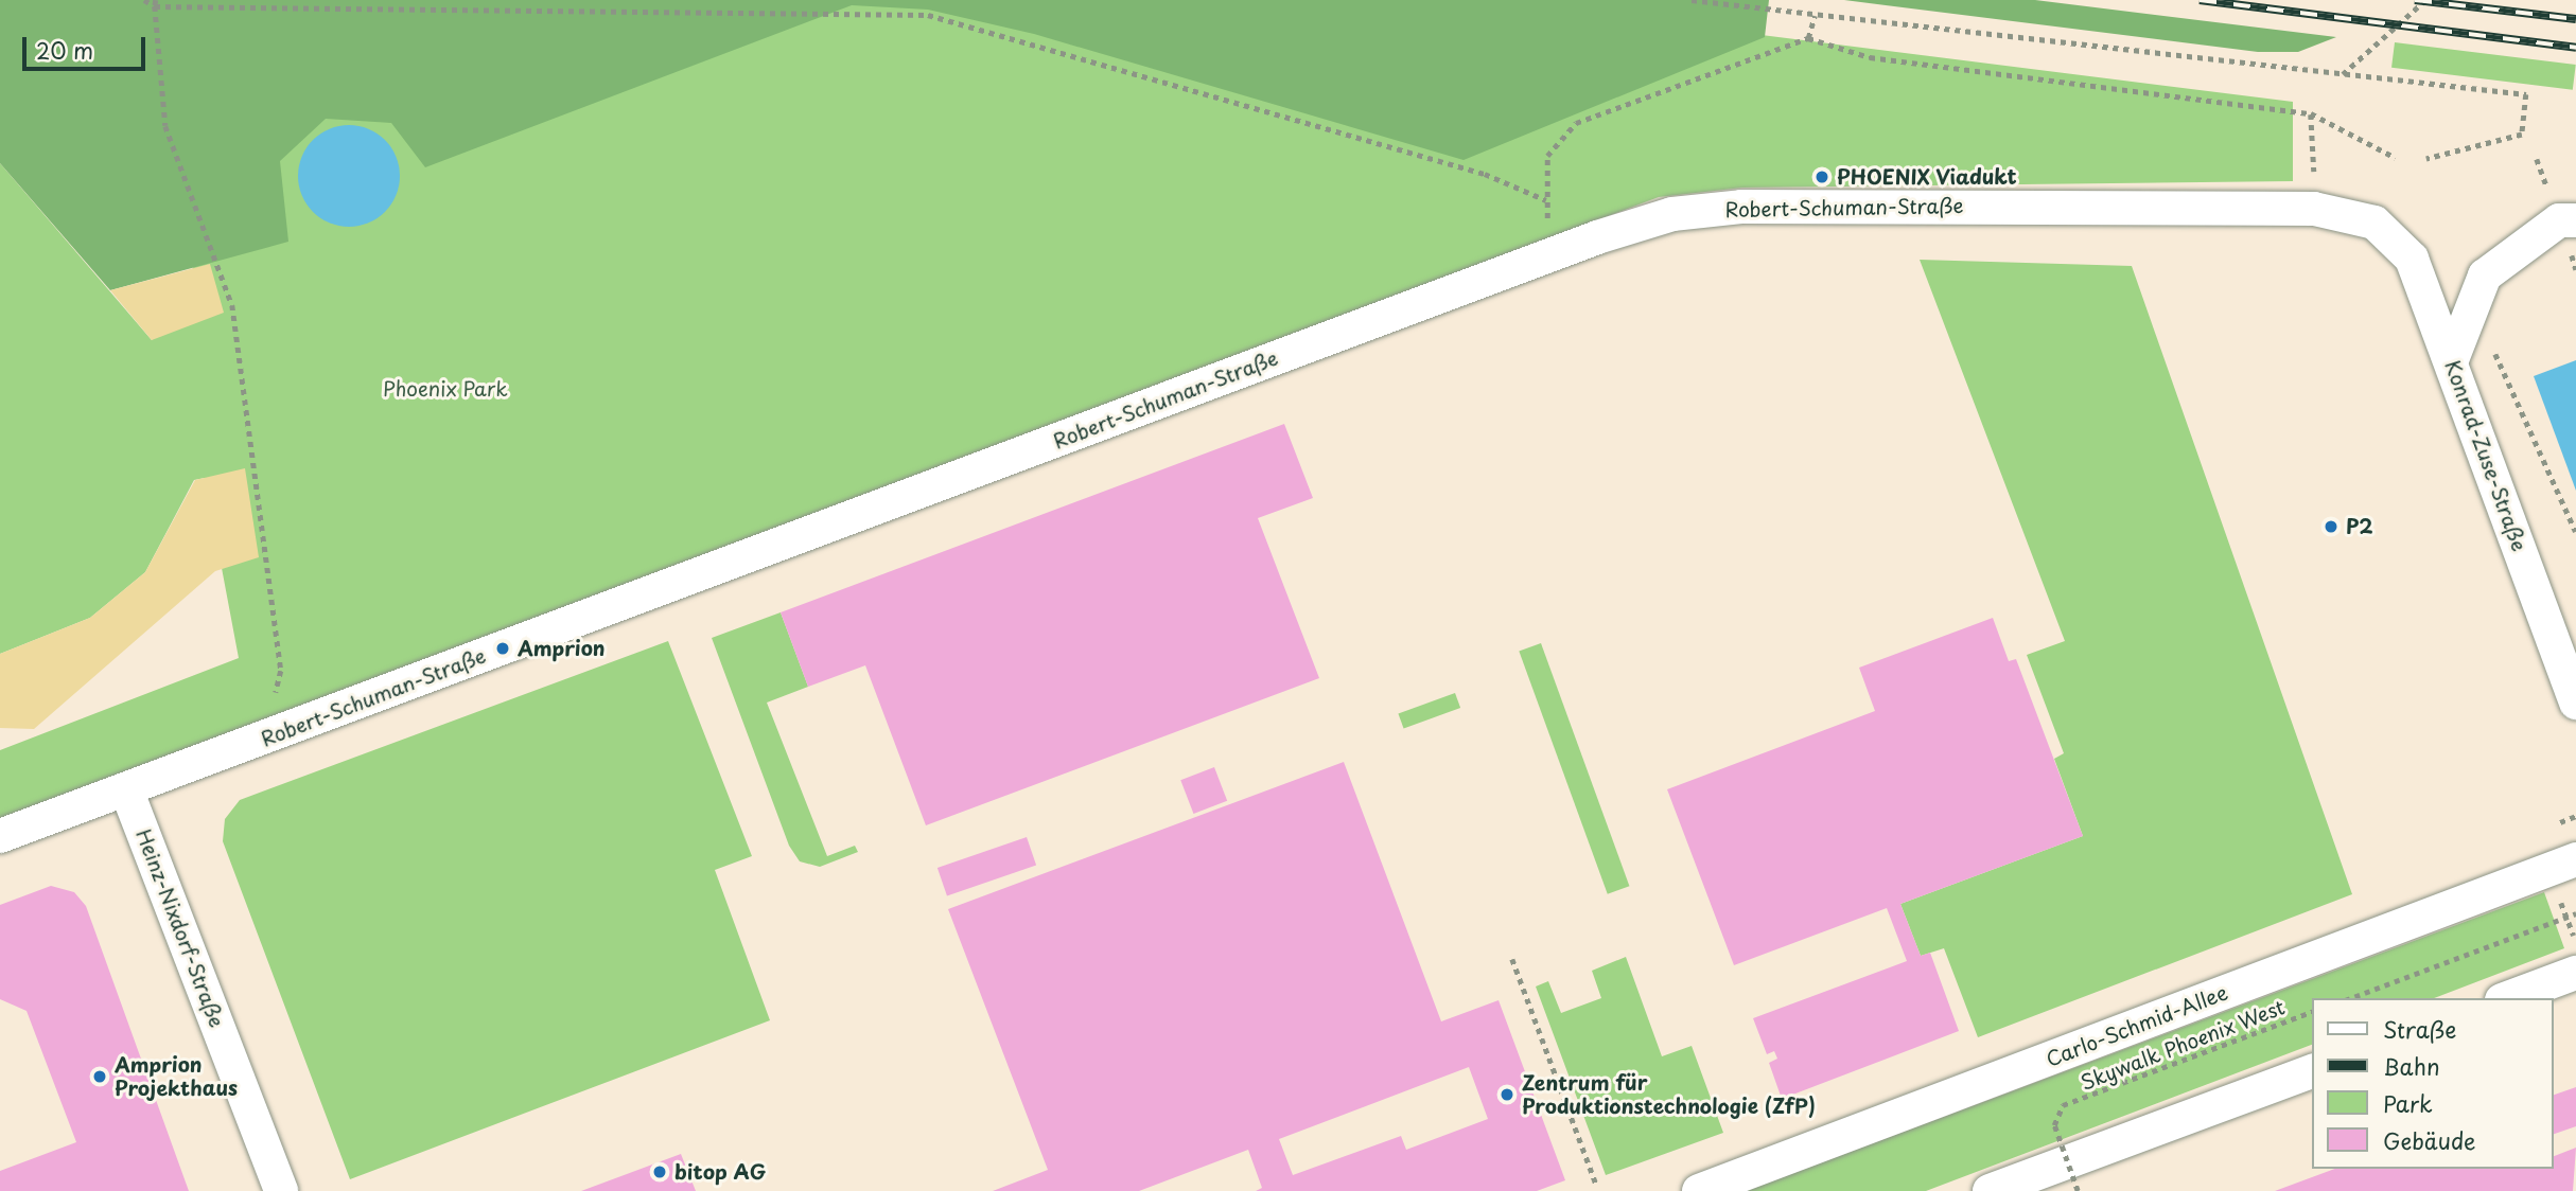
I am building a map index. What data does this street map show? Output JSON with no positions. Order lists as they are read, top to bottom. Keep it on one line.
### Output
{"streets":{"street":["Robert-Schuman-Straße","Konrad-Zuse-Straße","Heinz-Nixdorf-Straße","Carlo-Schmid-Allee"],"path":["Skywalk Phoenix West"]},"crossings":[["Robert-Schuman-Straße","Konrad-Zuse-Straße"],["Robert-Schuman-Straße","Heinz-Nixdorf-Straße"]],"parks":["Phoenix Park"],"places":["PHOENIX Viadukt","P2","Amprion","Amprion Projekthaus","Zentrum für Produktionstechnologie (ZfP)","bitop AG"],"legend":["Straße","Bahn","Park","Gebäude"],"scale_bar":"20 m"}
